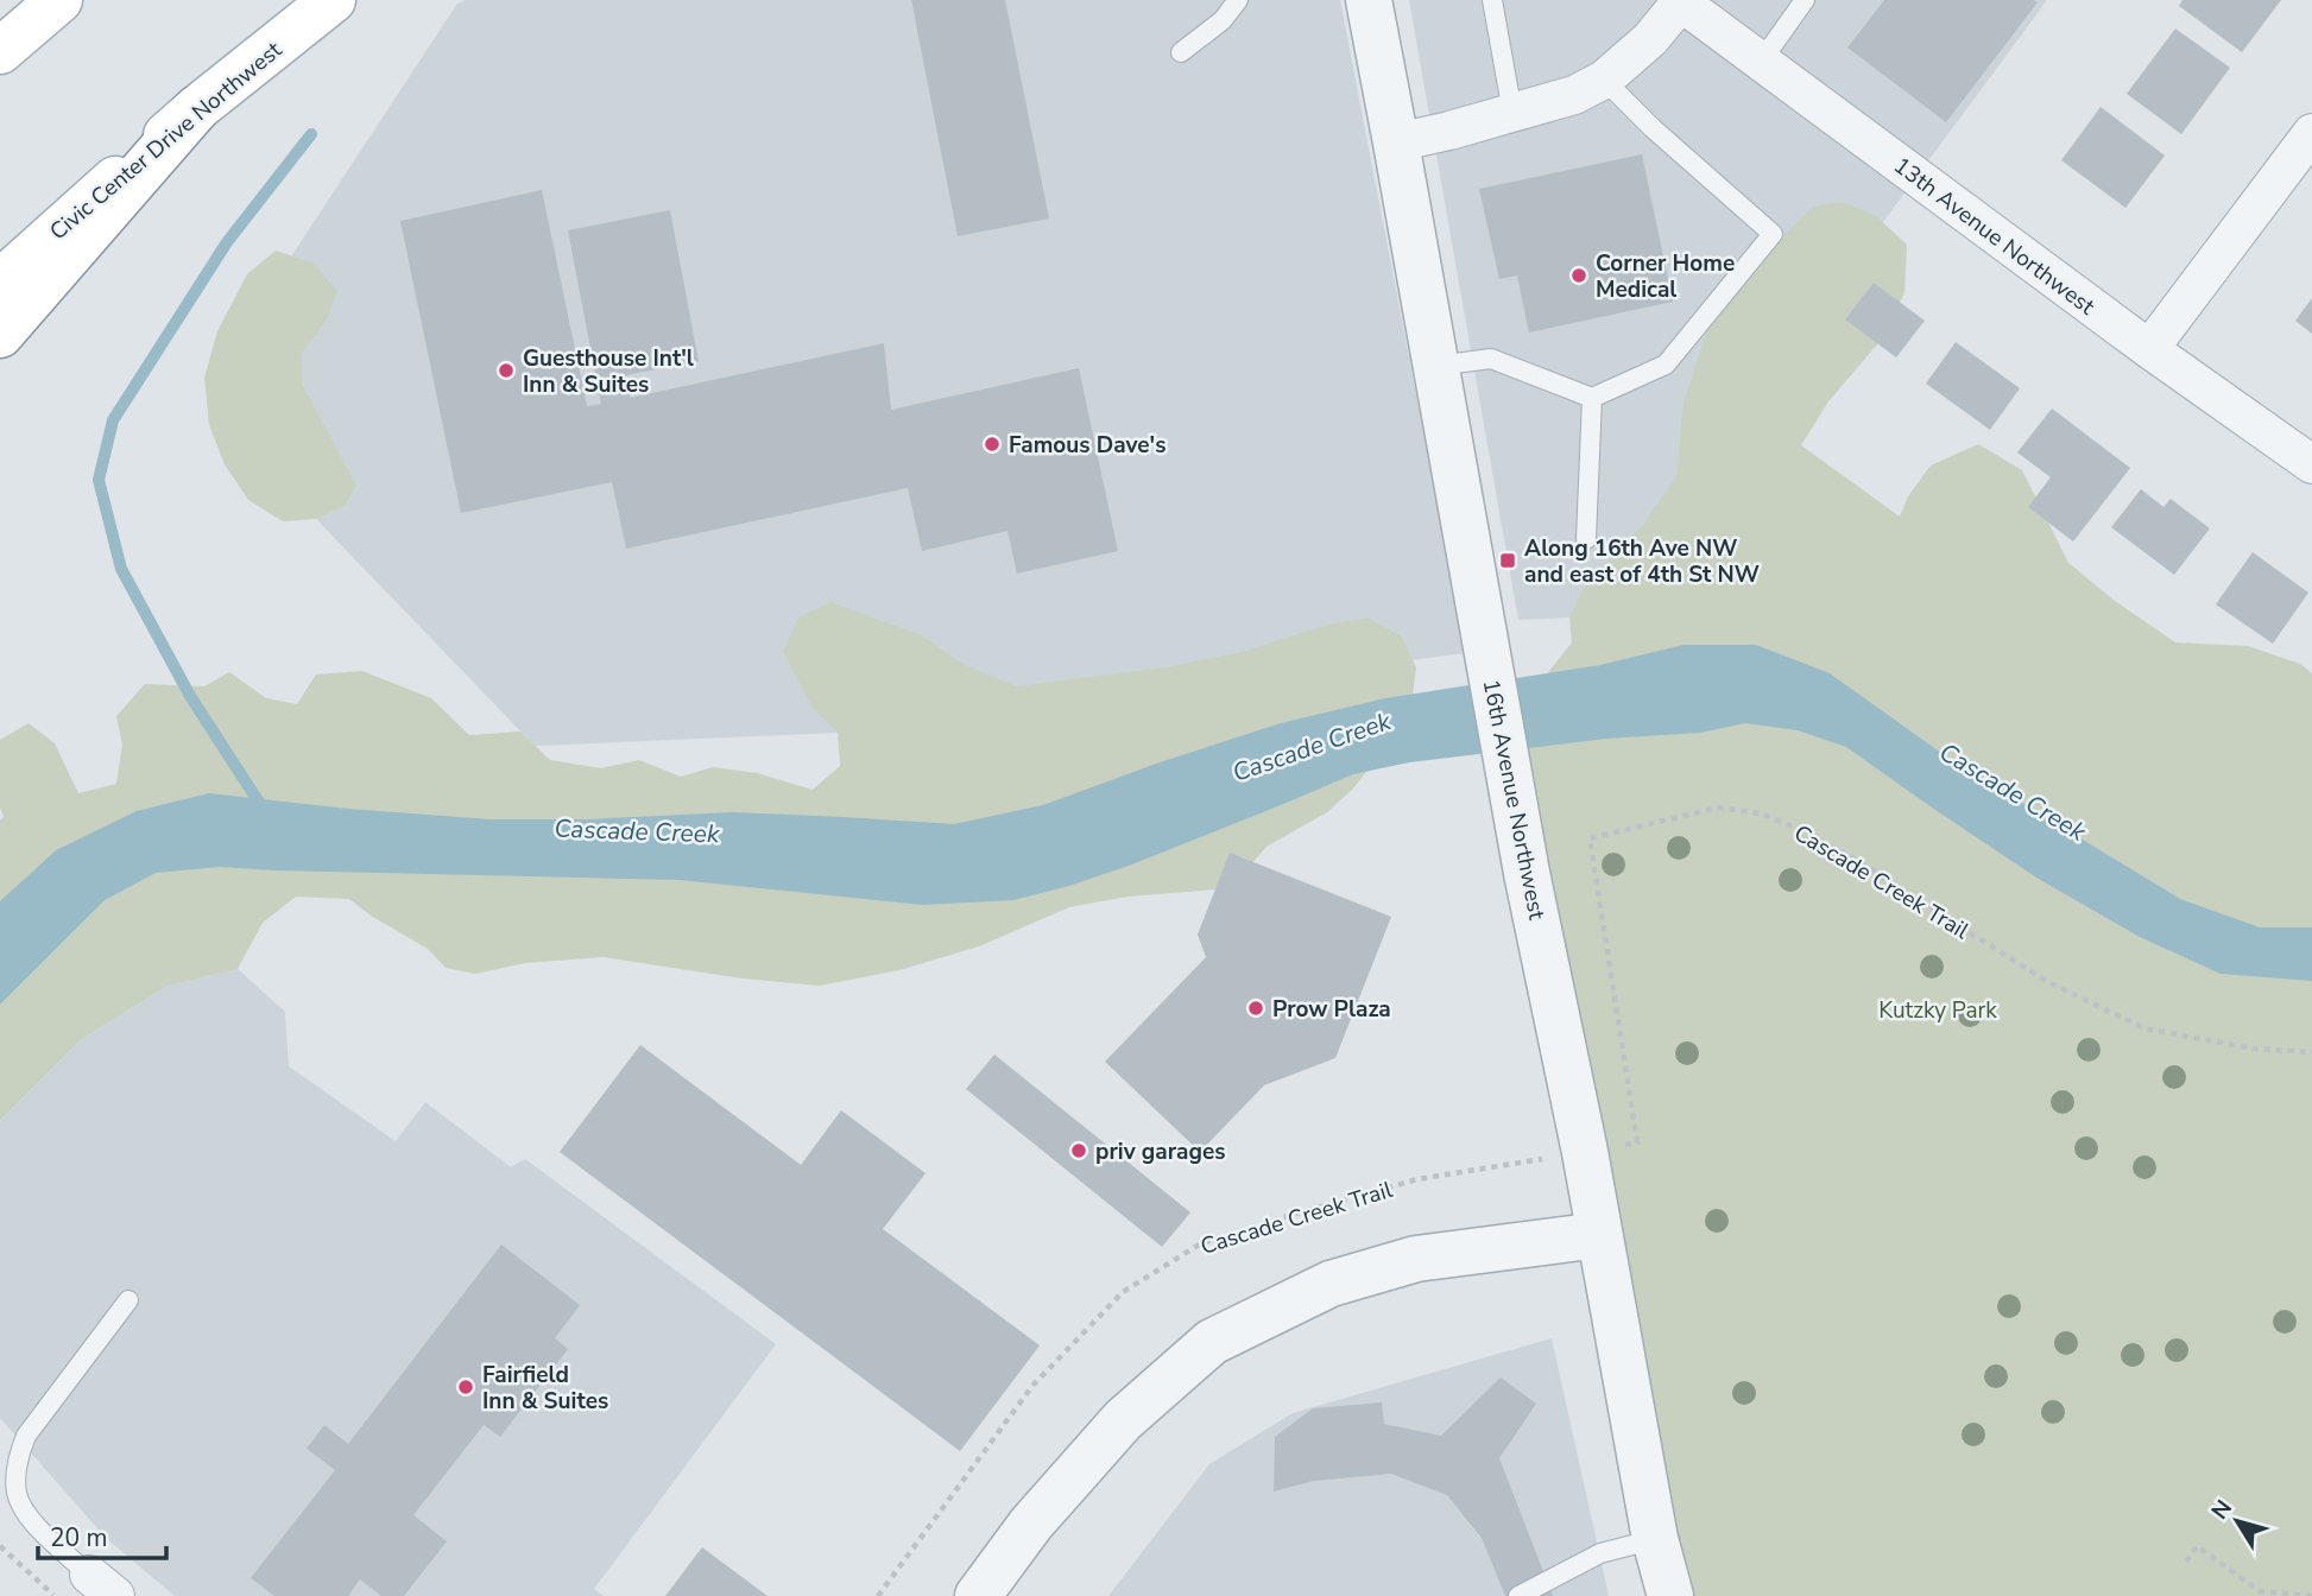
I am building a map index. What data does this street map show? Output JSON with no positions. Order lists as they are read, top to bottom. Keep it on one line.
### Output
{"streets":{"main road":["Civic Center Drive Northwest"],"street":["13th Avenue Northwest","16th Avenue Northwest"],"path":["Cascade Creek Trail"]},"water":["Cascade Creek"],"parks":["Kutzky Park"],"places":{"other":["Corner Home Medical","Guesthouse Int'l Inn & Suites","Famous Dave's","Prow Plaza","priv garages","Fairfield Inn & Suites"],"transit":["Along 16th Ave NW and east of 4th St NW"]},"scale_bar":"20 m","north":"top left"}
